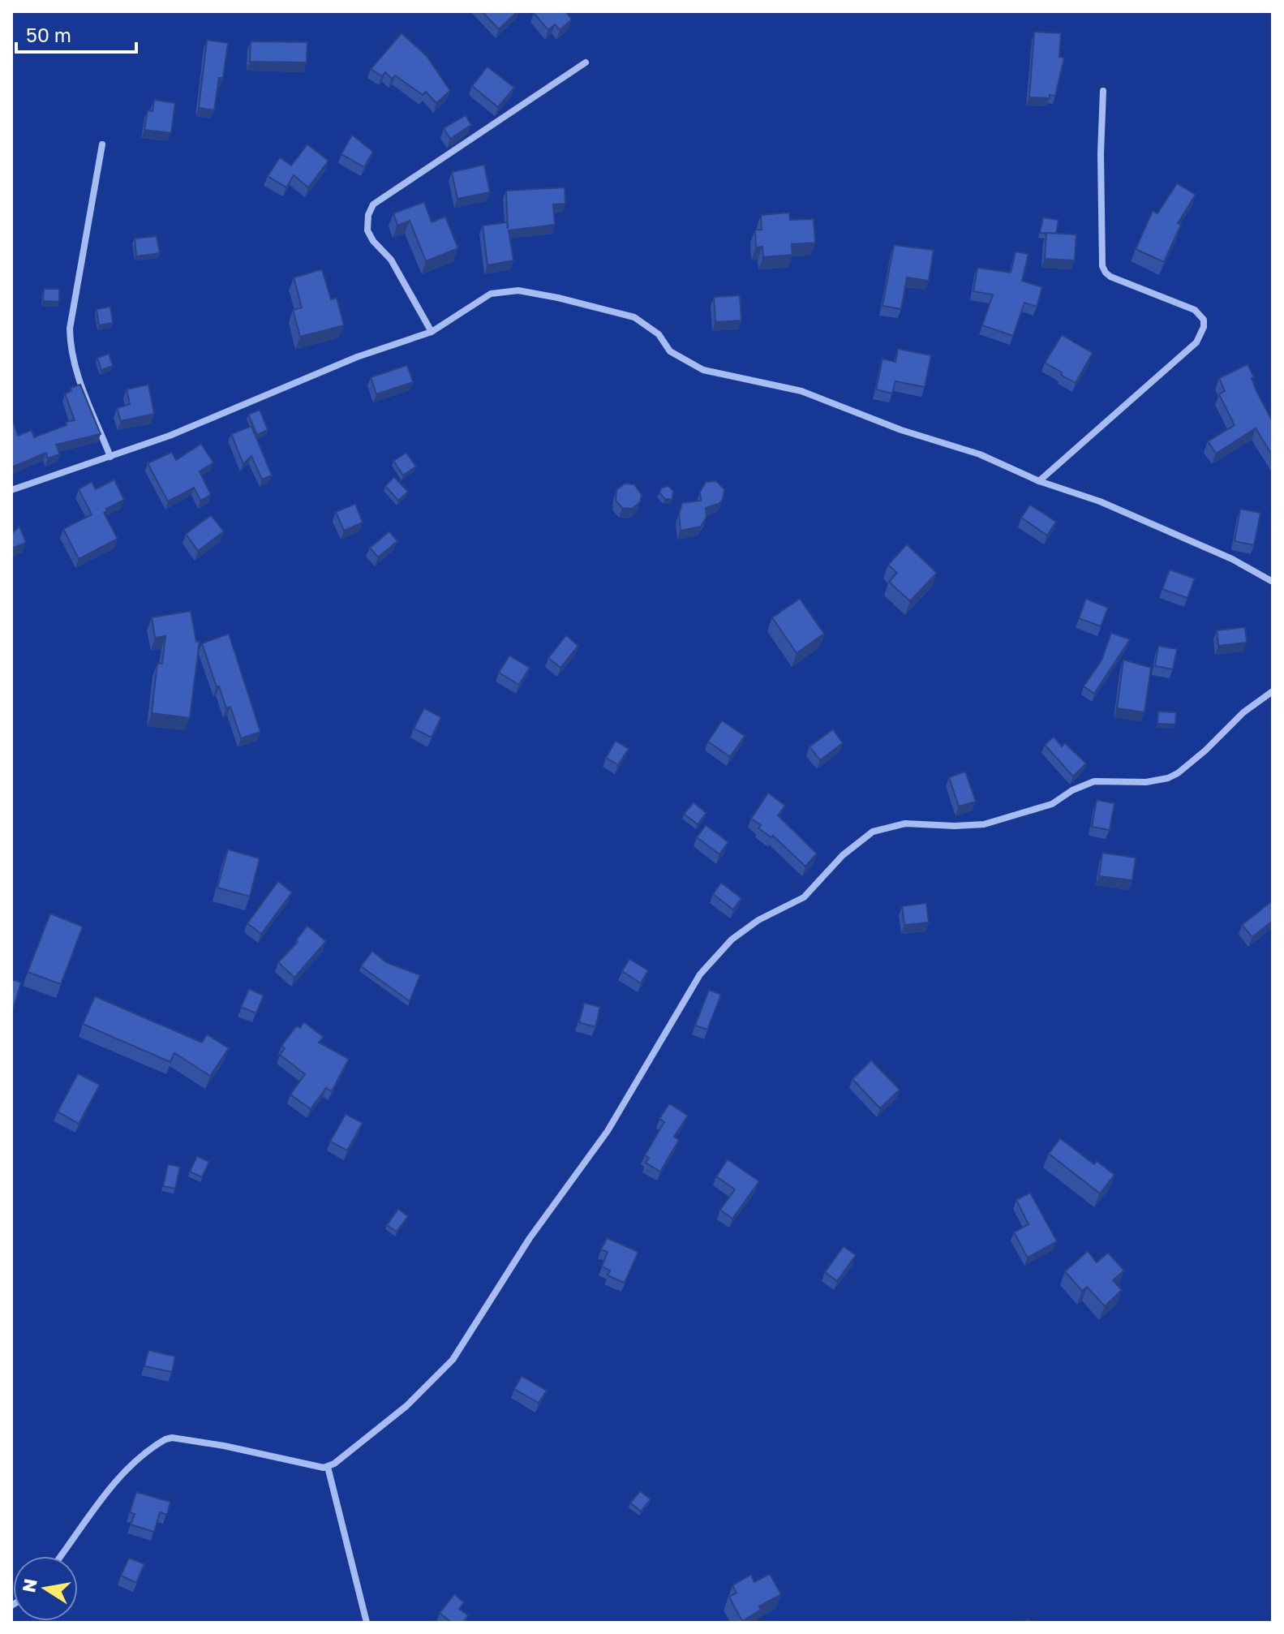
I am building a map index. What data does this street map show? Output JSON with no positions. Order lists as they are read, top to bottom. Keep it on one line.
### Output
{"scale_bar":"50 m","north":"left"}
